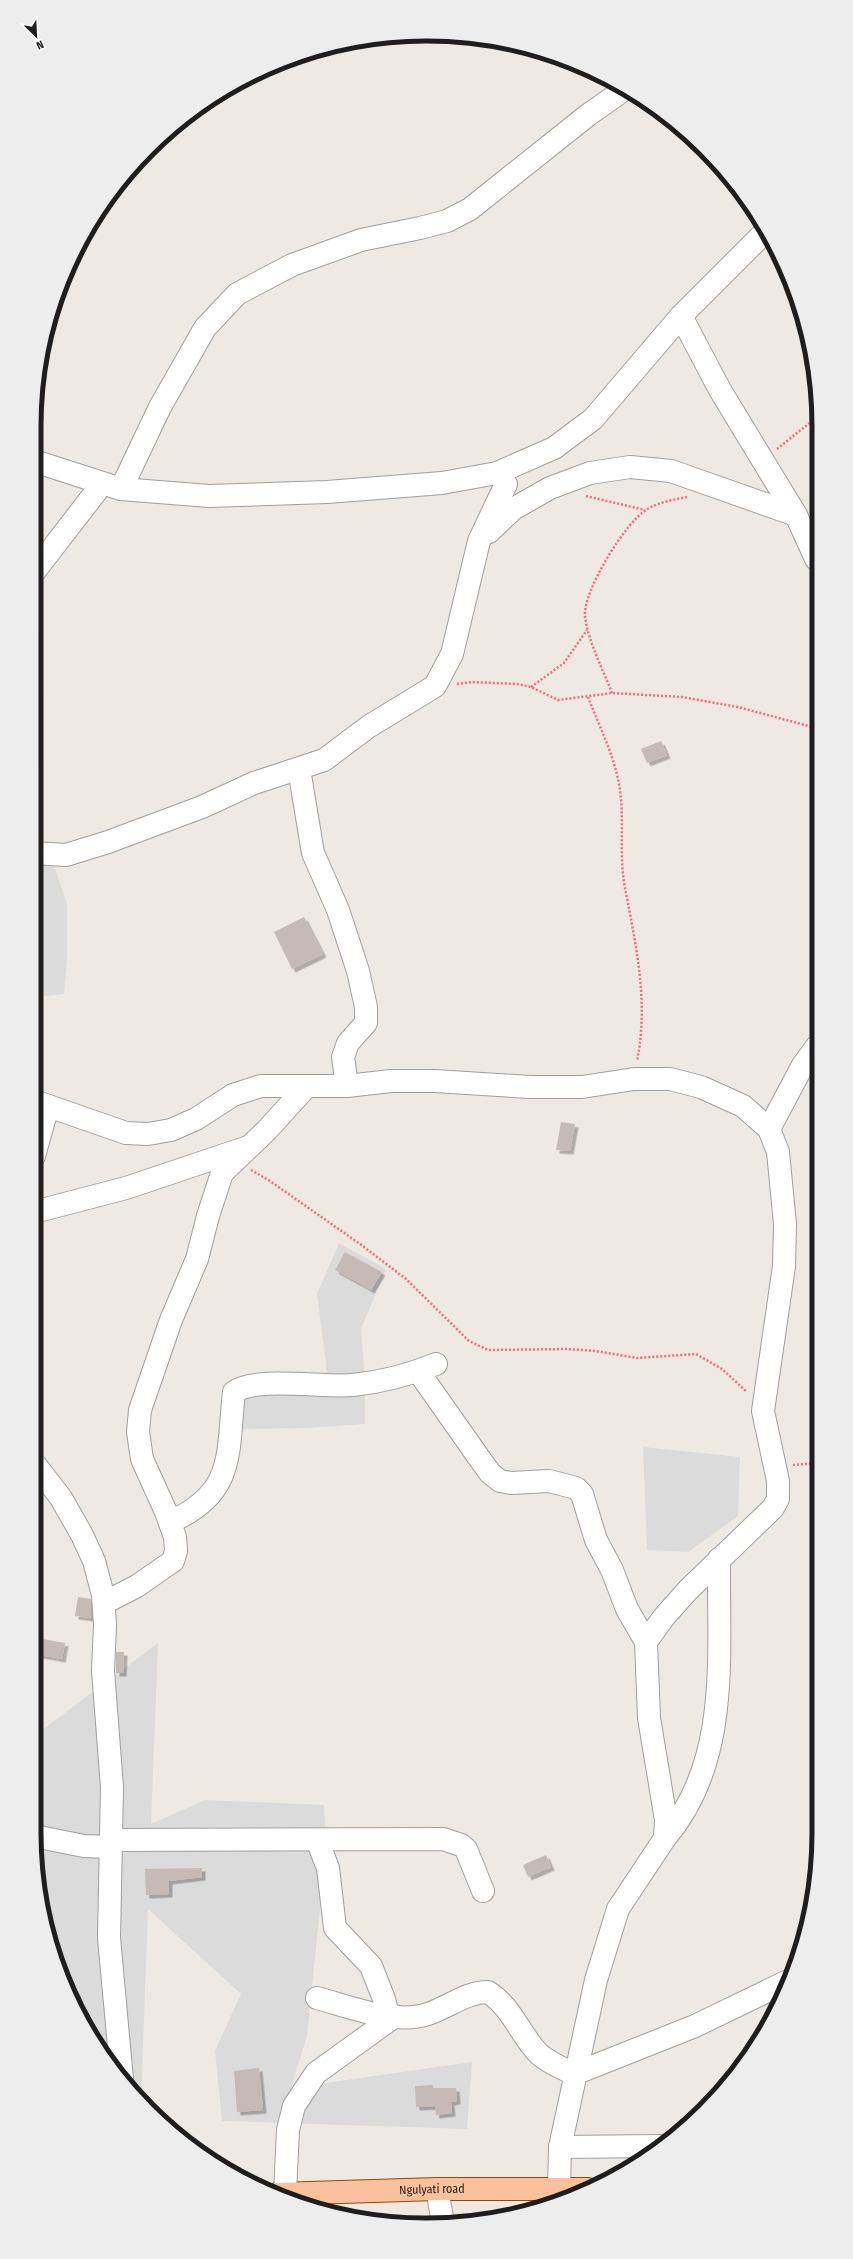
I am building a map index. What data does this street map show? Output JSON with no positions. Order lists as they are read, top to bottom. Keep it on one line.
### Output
{"streets":{"main road":["Ngulyati road"]},"north":"bottom right"}
